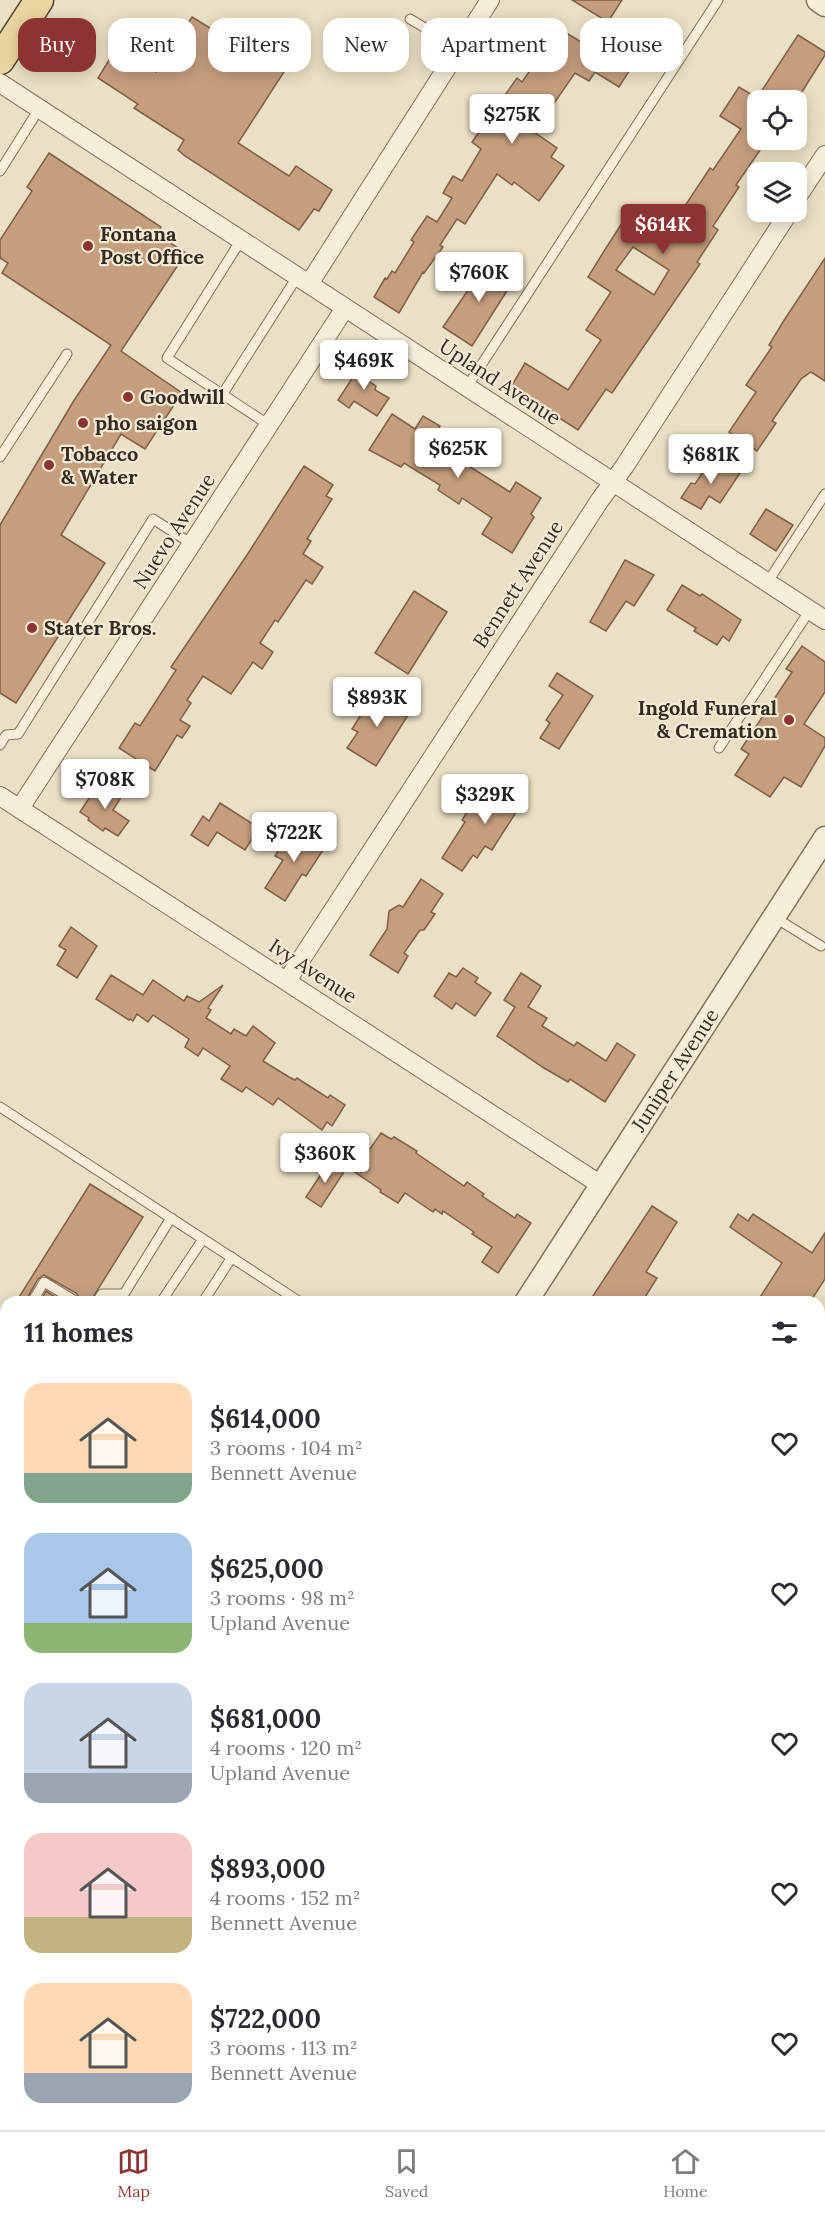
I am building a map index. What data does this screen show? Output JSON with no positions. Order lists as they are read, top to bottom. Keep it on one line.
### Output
{"streets":{"street":["Upland Avenue","Nuevo Avenue","Bennett Avenue","Ivy Avenue","Juniper Avenue"]},"crossings":[["Upland Avenue","Nuevo Avenue"],["Upland Avenue","Bennett Avenue"],["Nuevo Avenue","Ivy Avenue"],["Bennett Avenue","Ivy Avenue"],["Ivy Avenue","Juniper Avenue"]],"places":["Fontana Post Office","Goodwill","pho saigon","Tobacco & Water","Stater Bros.","Ingold Funeral & Cremation"],"page":{"chip":["Buy","Rent","Filters","New","Apartment","House"],"price":["$275K","$614K","$760K","$469K","$625K","$681K","$893K","$708K","$329K","$722K","$360K"],"heading":"11 homes","list":[{"name":"$614,000","note":"3 rooms · 104 m² · Bennett Avenue"},{"name":"$625,000","note":"3 rooms · 98 m² · Upland Avenue"},{"name":"$681,000","note":"4 rooms · 120 m² · Upland Avenue"},{"name":"$893,000","note":"4 rooms · 152 m² · Bennett Avenue"},{"name":"$722,000","note":"3 rooms · 113 m² · Bennett Avenue"}],"tabs":["Map","Saved","Home"]}}
